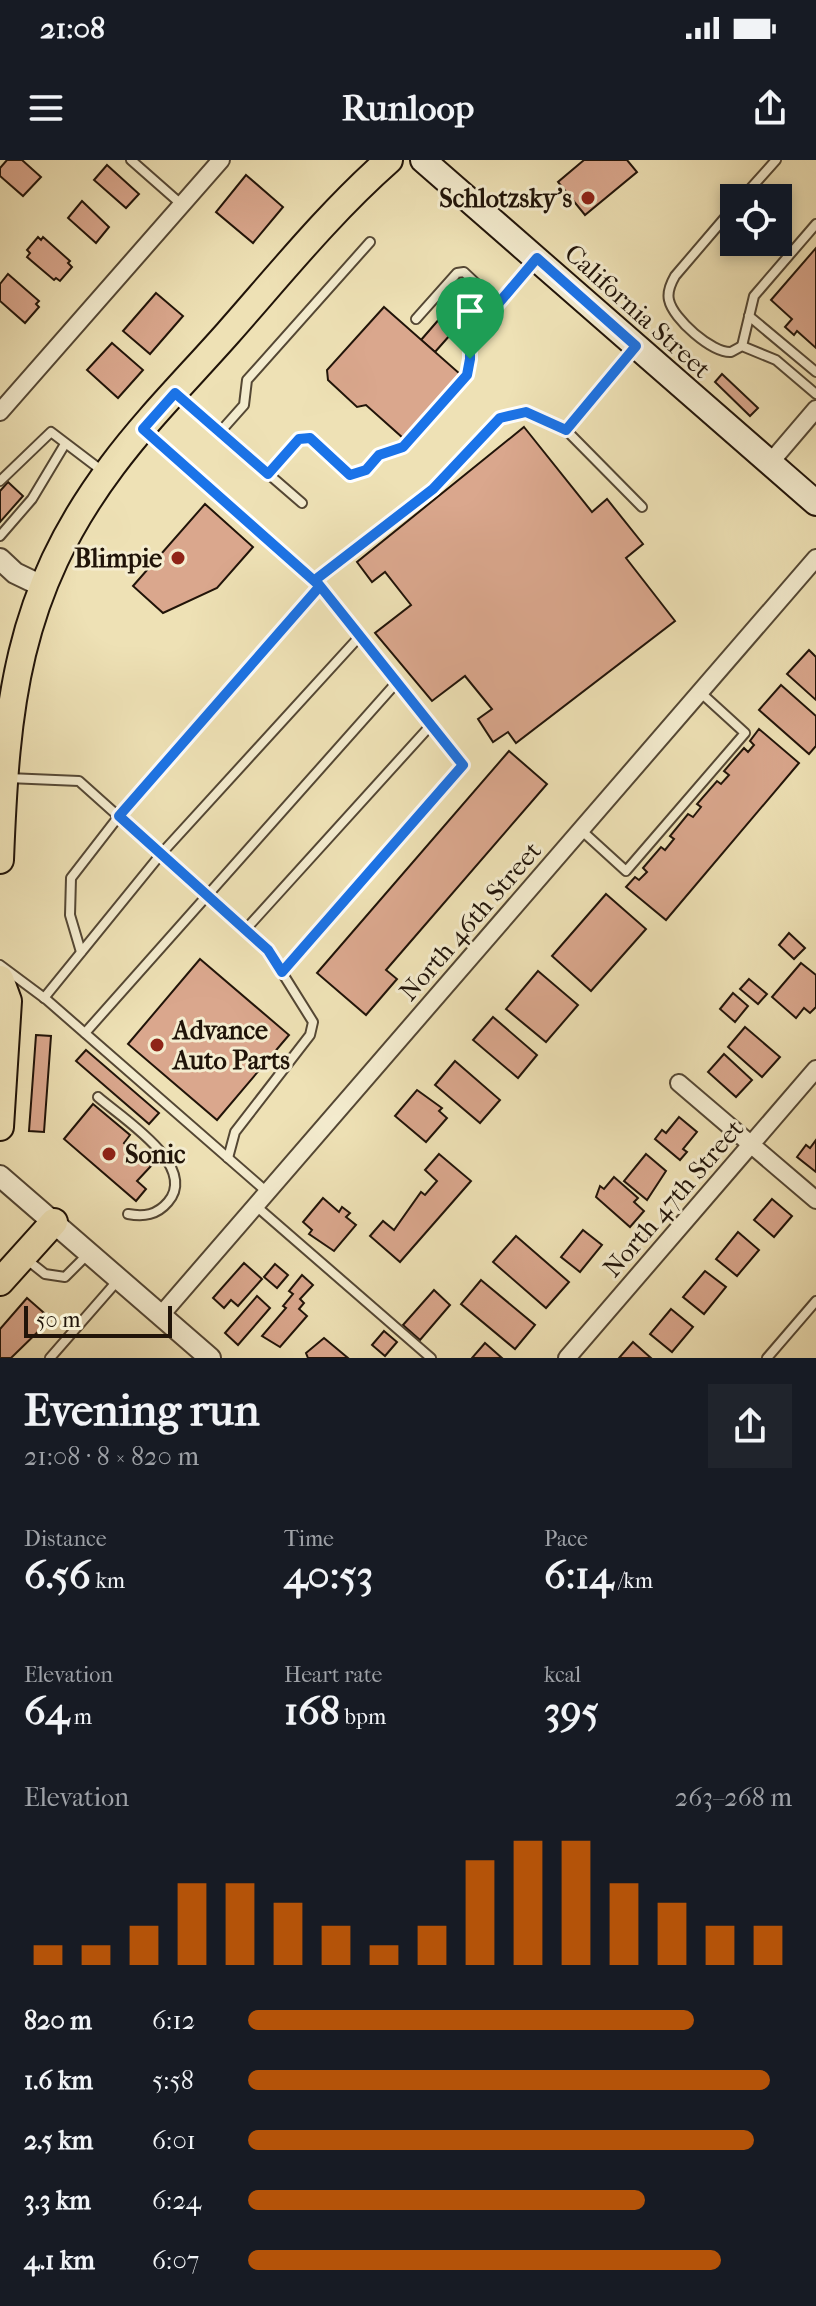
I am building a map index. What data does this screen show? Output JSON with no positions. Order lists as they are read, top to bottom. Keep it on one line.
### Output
{"streets":{"main road":["California Street"],"street":["North 46th Street","North 47th Street"]},"places":["Schlotzsky's","Blimpie","Advance Auto Parts","Sonic"],"scale_bar":"50 m","page":{"status":"21:08","header":"Runloop","scale":"50 m","heading":["Evening run","21:08 · 8 × 820 m"],"stats":[["Distance","6.56 km"],["Time","40:53"],["Pace","6:14 /km"],["Elevation","64 m"],["Heart rate","168 bpm"],["kcal","395"]],"chart":["Elevation","263–268 m"],"list":[{"name":"820 m","note":"6:12"},{"name":"1.6 km","note":"5:58"},{"name":"2.5 km","note":"6:01"},{"name":"3.3 km","note":"6:24"},{"name":"4.1 km","note":"6:07"}]}}
